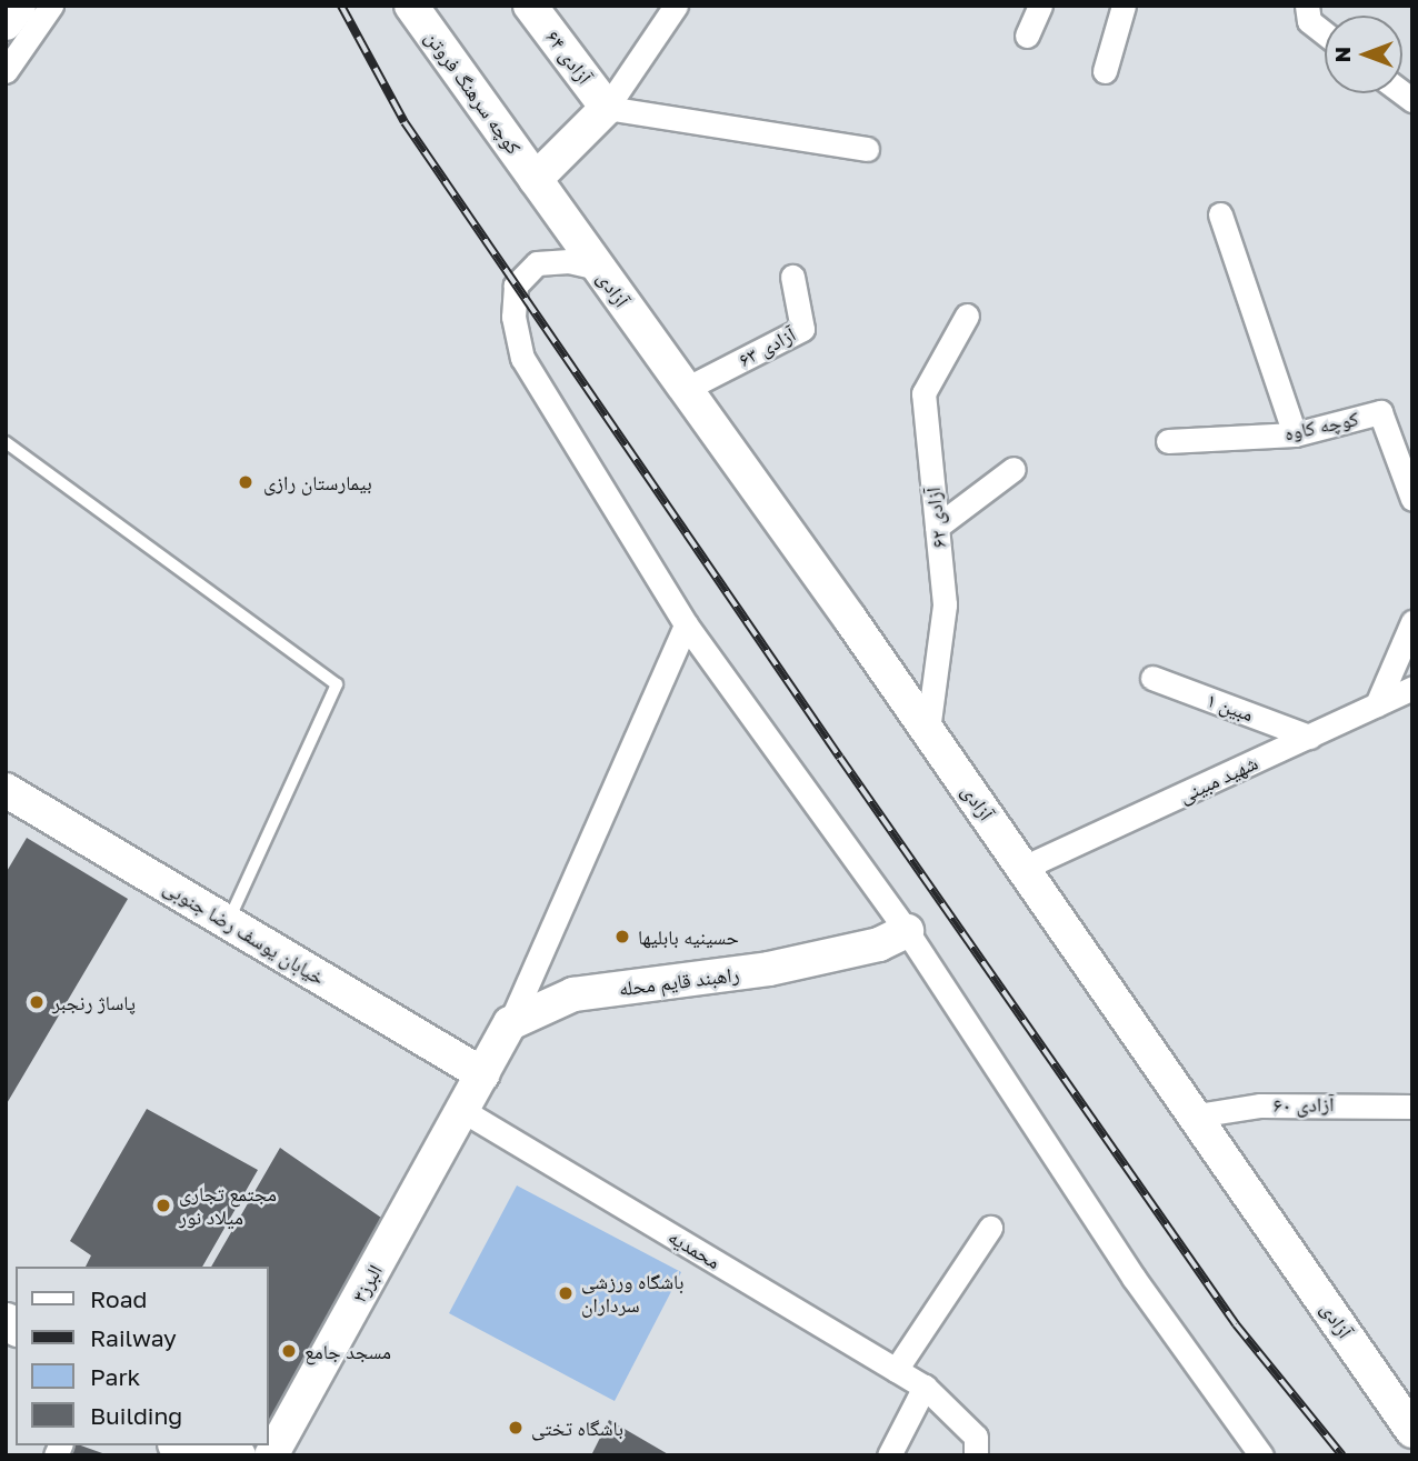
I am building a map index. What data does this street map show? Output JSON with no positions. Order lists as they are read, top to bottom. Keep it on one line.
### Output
{"streets":{"main road":["آزادی ۶۴","کوچه سرهنگ فروتن","آزادی","خیابان یوسف رضا جنوبی","راهبند قایم محله","البرز۳"],"street":["آزادی ۶۳","کوچه کاوه","آزادی ۶۲","مبین ۱","شهید مبینی","آزادی ۶۰","محمدیه"]},"crossings":[["آزادی ۶۴","کوچه سرهنگ فروتن"],["آزادی ۶۴","آزادی"],["کوچه سرهنگ فروتن","آزادی"],["آزادی","آزادی ۶۳"],["آزادی","آزادی ۶۲"],["آزادی","شهید مبینی"],["آزادی","آزادی ۶۰"],["مبین ۱","شهید مبینی"],["محمدیه","البرز۳"]],"places":["بیمارستان رازی","حسینیه بابلیها","پاساژ رنجبر","مجتمع تجاری میلاد نور","باشگاه ورزشی سرداران","مسجد جامع","باشگاه تختی"],"legend":["Road","Railway","Park","Building"],"north":"left"}
